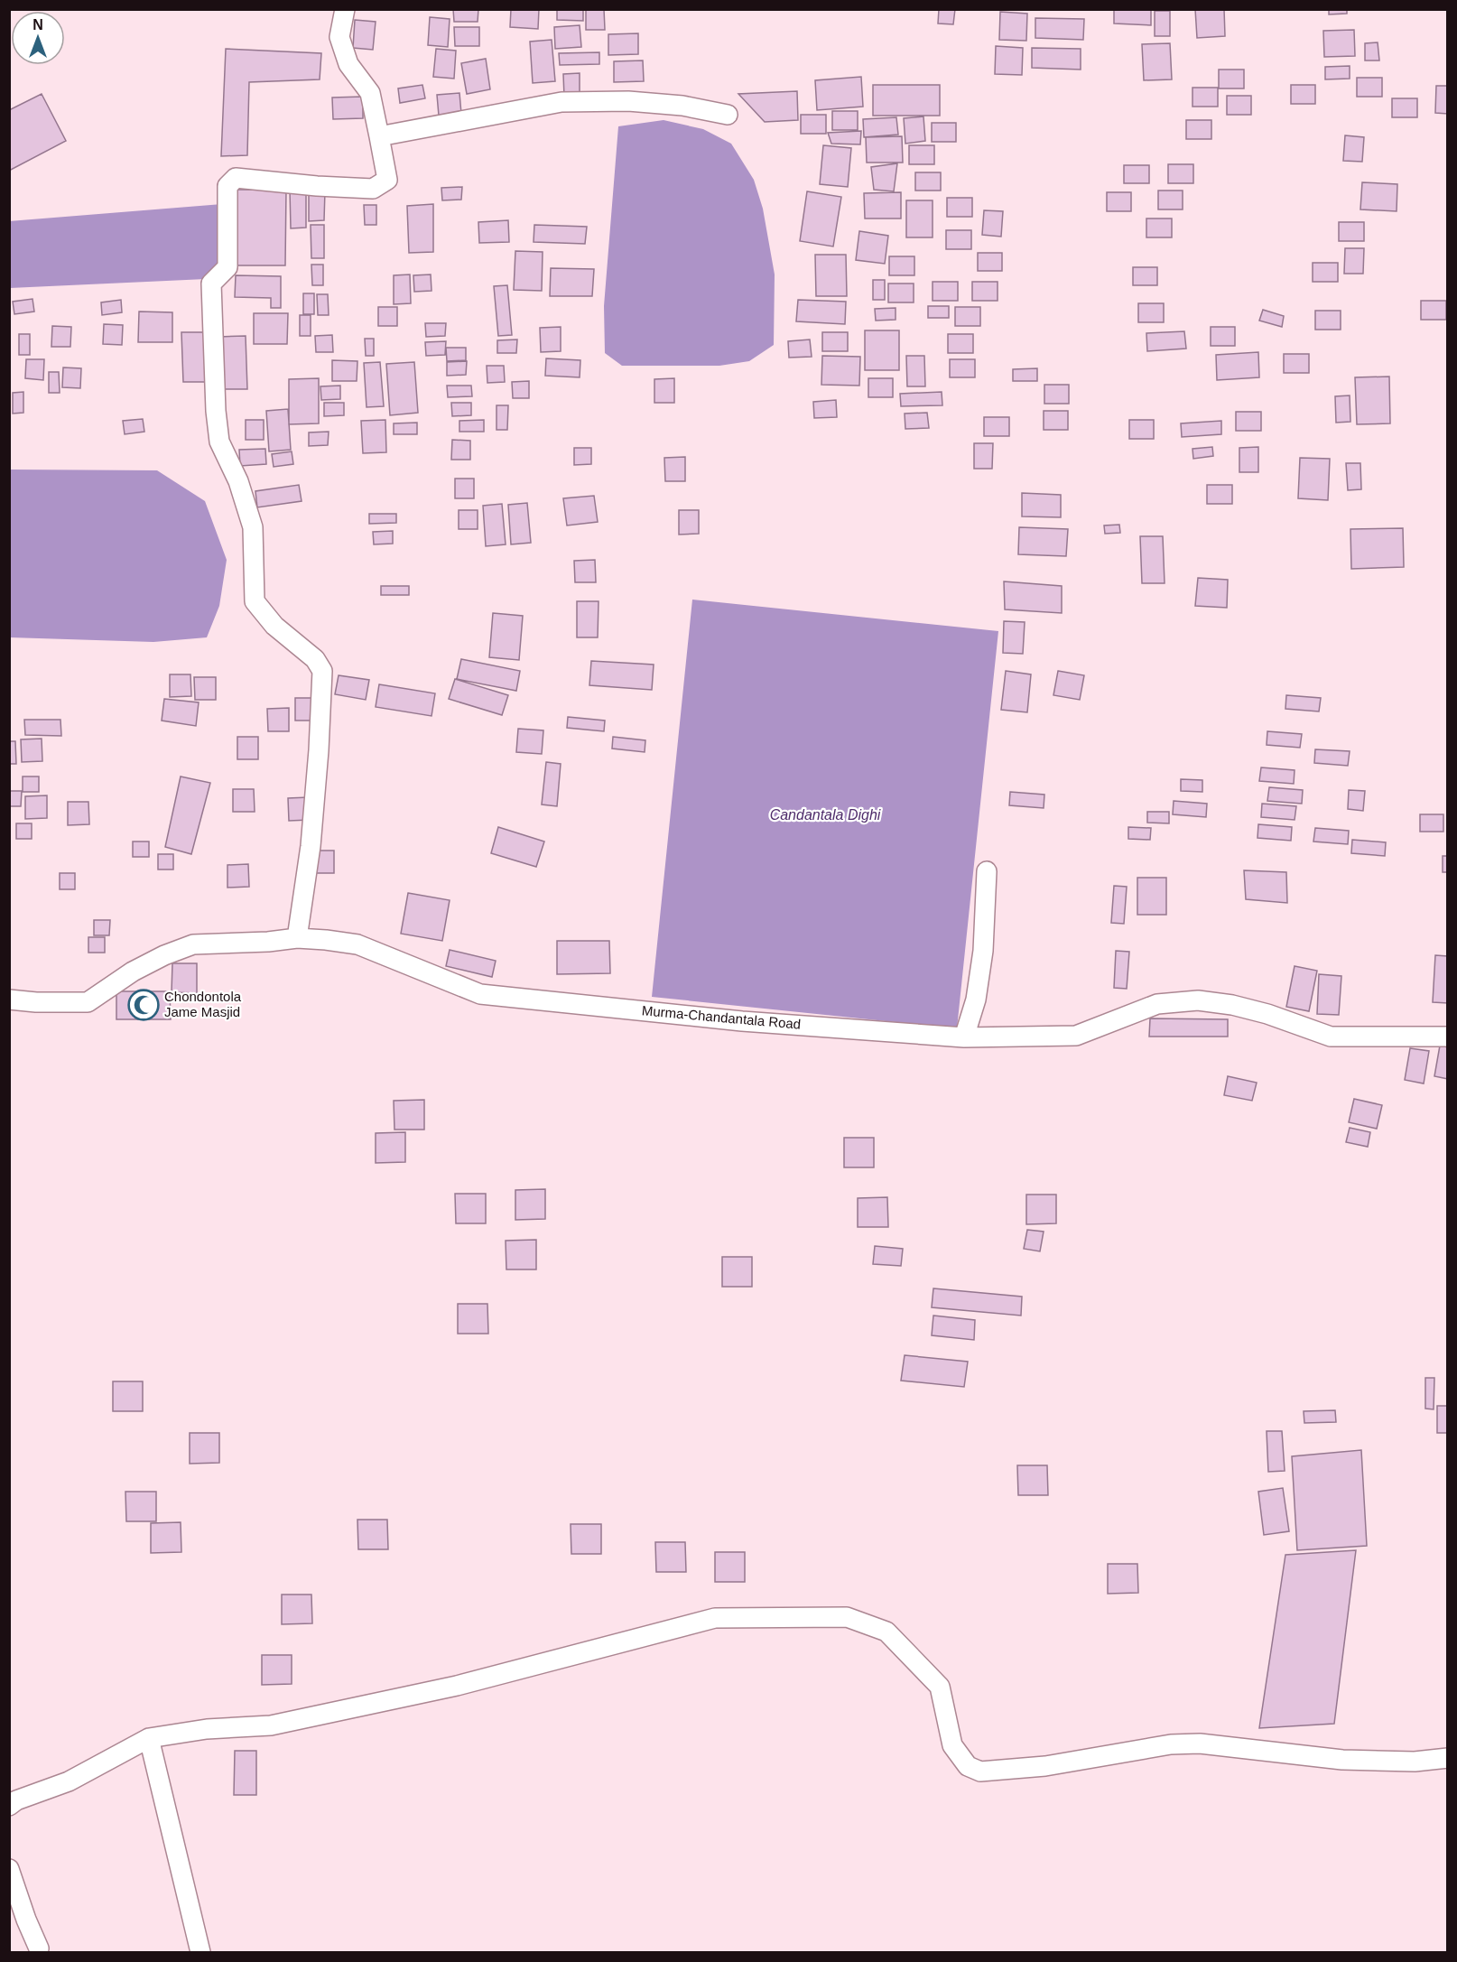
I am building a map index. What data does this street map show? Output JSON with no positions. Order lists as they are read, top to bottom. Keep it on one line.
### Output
{"streets":{"street":["Murma-Chandantala Road"]},"water":["Candantala Dighi"],"places":{"mosque":["Chondontola Jame Masjid"]},"north":"top"}
